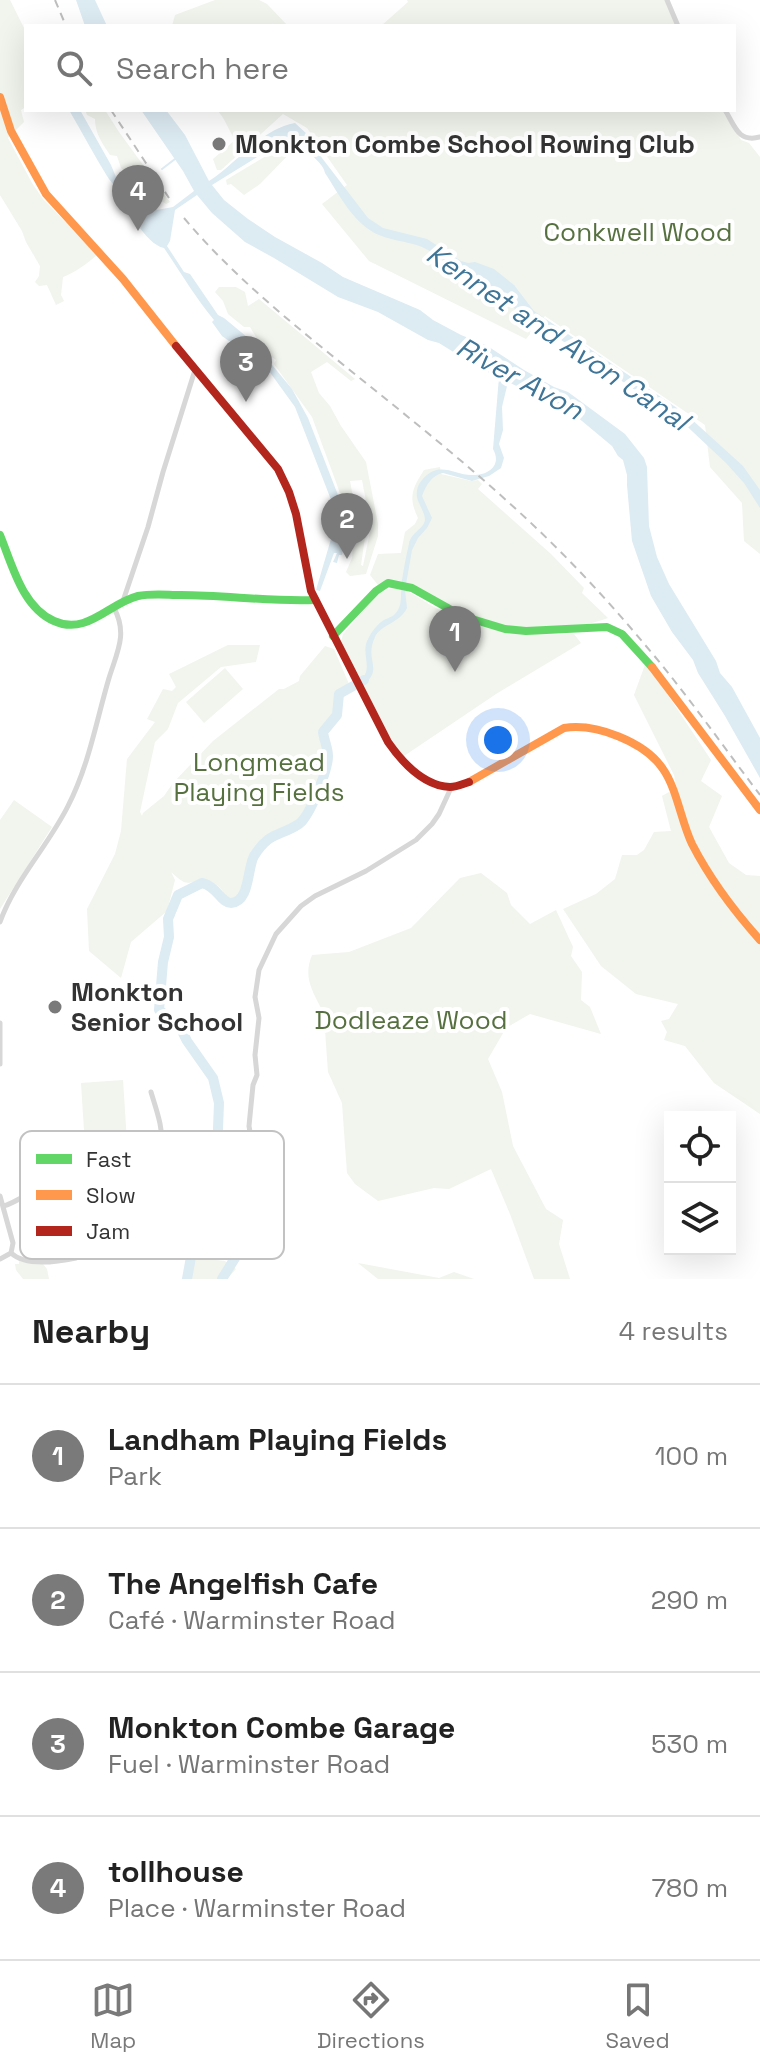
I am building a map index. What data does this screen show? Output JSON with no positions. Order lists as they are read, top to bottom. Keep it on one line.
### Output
{"water":["Kennet and Avon Canal","River Avon"],"parks":["Conkwell Wood","Longmead Playing Fields","Dodleaze Wood"],"places":["Monkton Combe School Rowing Club","Monkton Senior School"],"legend":["Fast","Slow","Jam"],"page":{"search":"Search here","pins":["4","3","2","1"],"heading":["Nearby","4 results"],"list":[{"mark":"1","name":"Landham Playing Fields","note":"Park","value":"100 m"},{"mark":"2","name":"The Angelfish Cafe","note":"Café · Warminster Road","value":"290 m"},{"mark":"3","name":"Monkton Combe Garage","note":"Fuel · Warminster Road","value":"530 m"},{"mark":"4","name":"tollhouse","note":"Place · Warminster Road","value":"780 m"}],"nav":["Map","Directions","Saved"]}}
